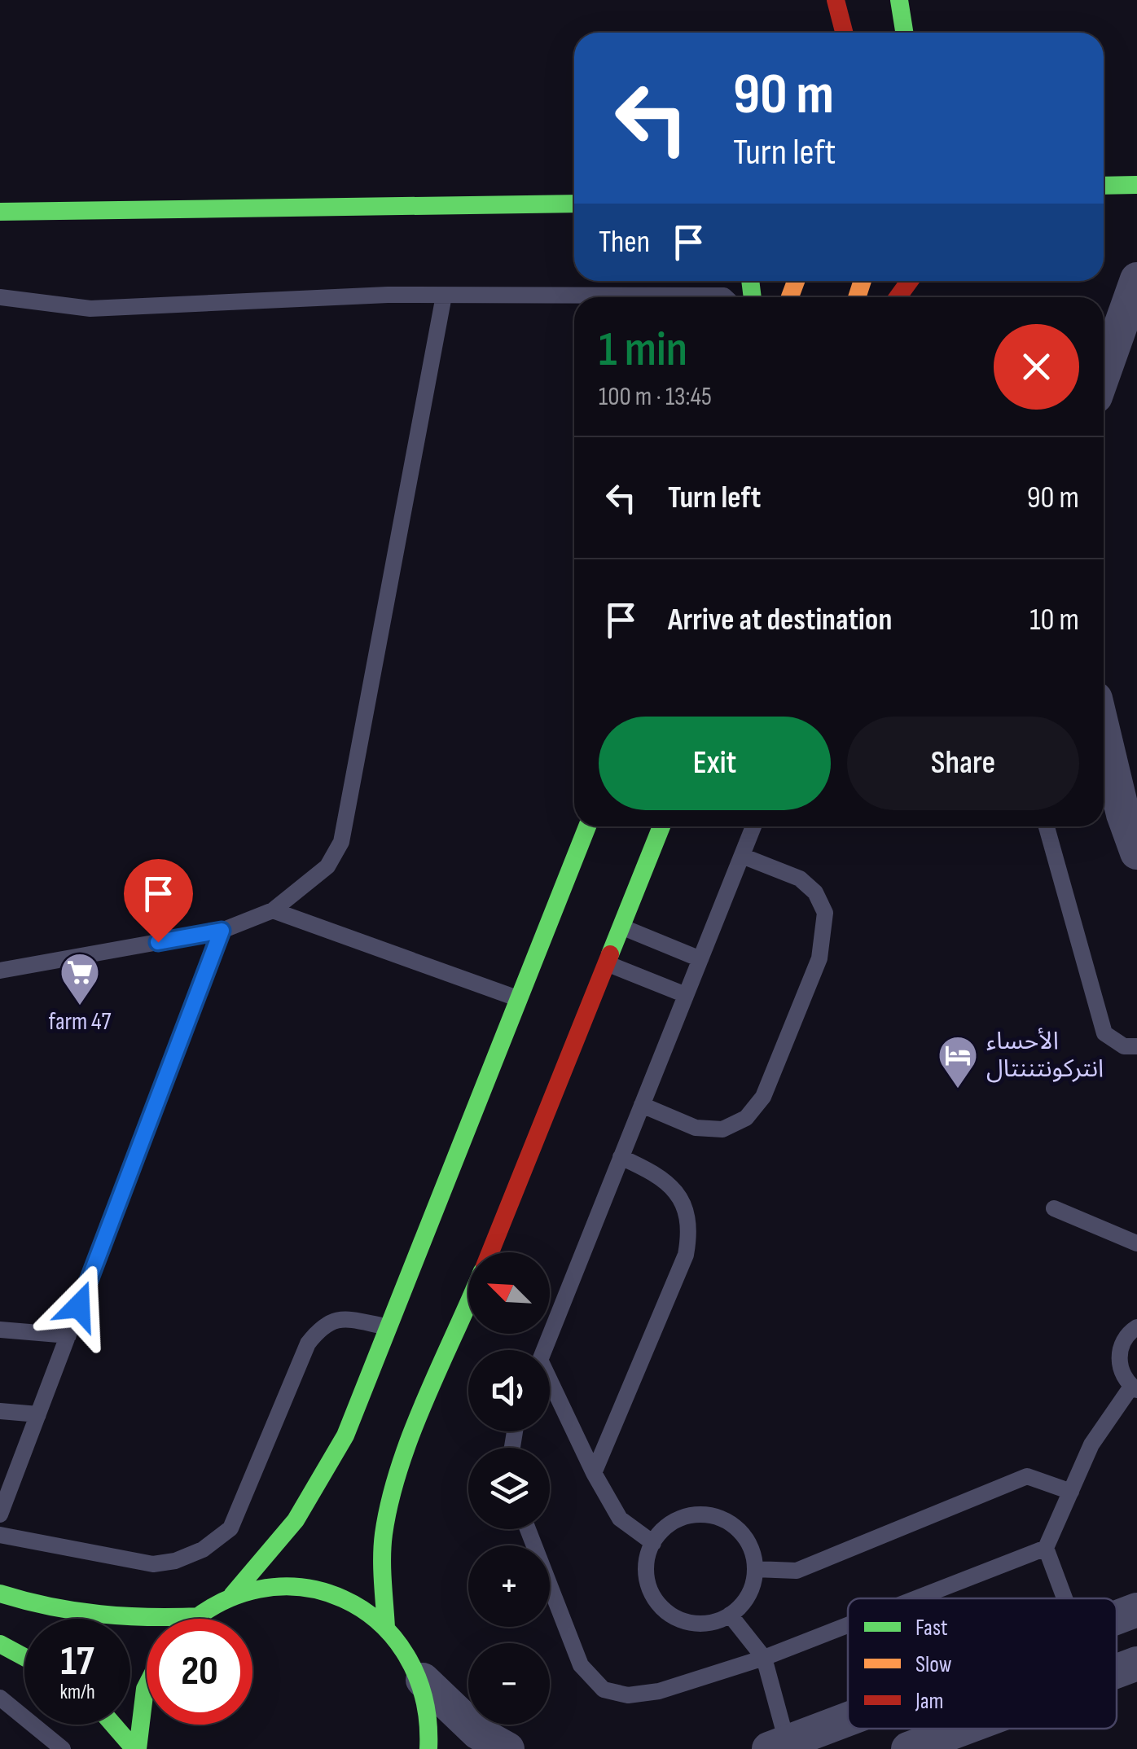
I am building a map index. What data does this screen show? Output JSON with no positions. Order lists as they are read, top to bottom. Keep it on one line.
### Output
{"places":{"supermarket":["farm 47"],"hotel":["الأحساء انتركونتننتال"]},"legend":["Fast","Slow","Jam"],"north":"top left","page":{"turn":["90 m","Turn left"],"then":"Then","heading":["1 min","100 m · 13:45"],"list":[{"name":"Turn left","value":"90 m"},{"name":"Arrive at destination","value":"10 m"}],"buttons":["Exit","Share"],"map_buttons":["+","−"],"speed":"17 km/h","limit":"20"}}
